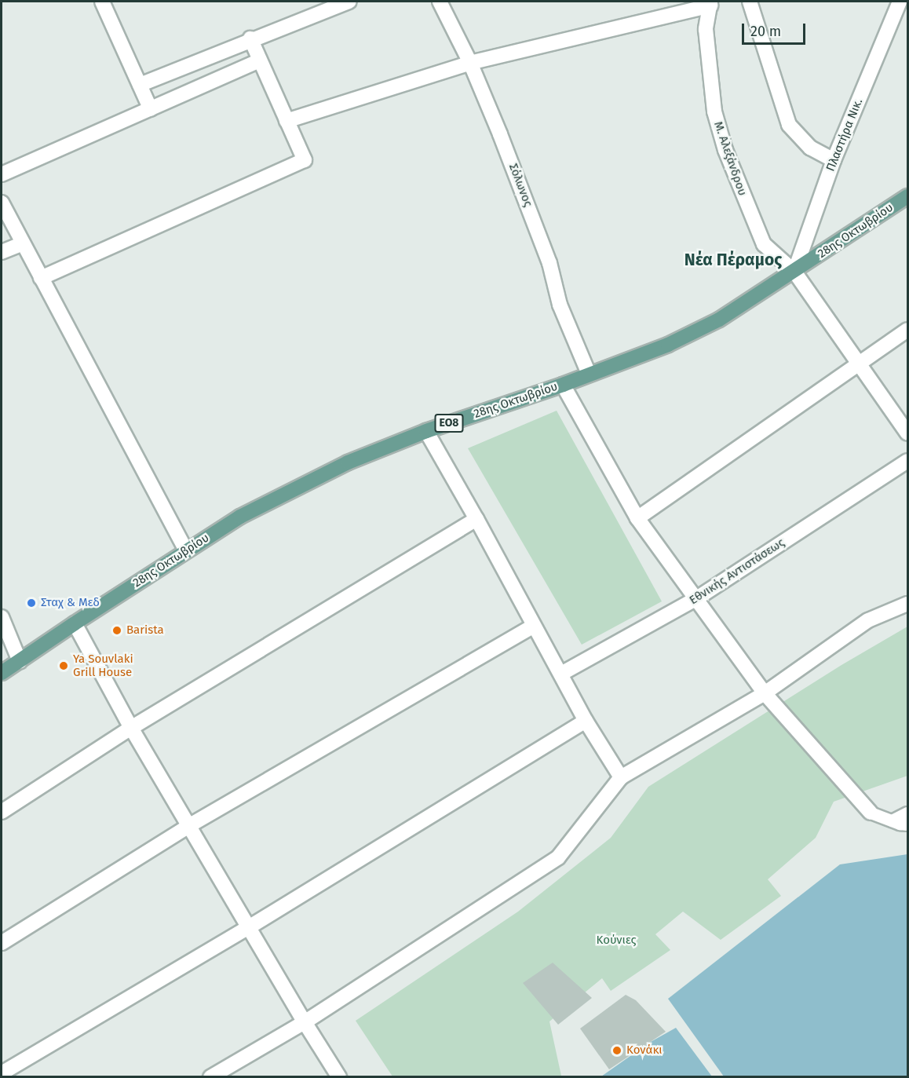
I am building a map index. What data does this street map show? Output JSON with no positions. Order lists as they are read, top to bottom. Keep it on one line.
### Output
{"streets":{"main road":["28ης Οκτωβρίου","ΕΟ8"],"street":["Πλαστήρα Νικ.","Μ. Αλεξάνδρου","Σόλωνος","Εθνικής Αντιστάσεως"]},"crossings":[["Πλαστήρα Νικ.","Μ. Αλεξάνδρου"],["Πλαστήρα Νικ.","28ης Οκτωβρίου"],["Μ. Αλεξάνδρου","28ης Οκτωβρίου"],["Σόλωνος","28ης Οκτωβρίου"]],"districts":["Νέα Πέραμος"],"parks":["Κούνιες"],"places":["Σταχ & Μεδ","Barista","Ya Souvlaki Grill House","Κονάκι"],"scale_bar":"20 m"}
